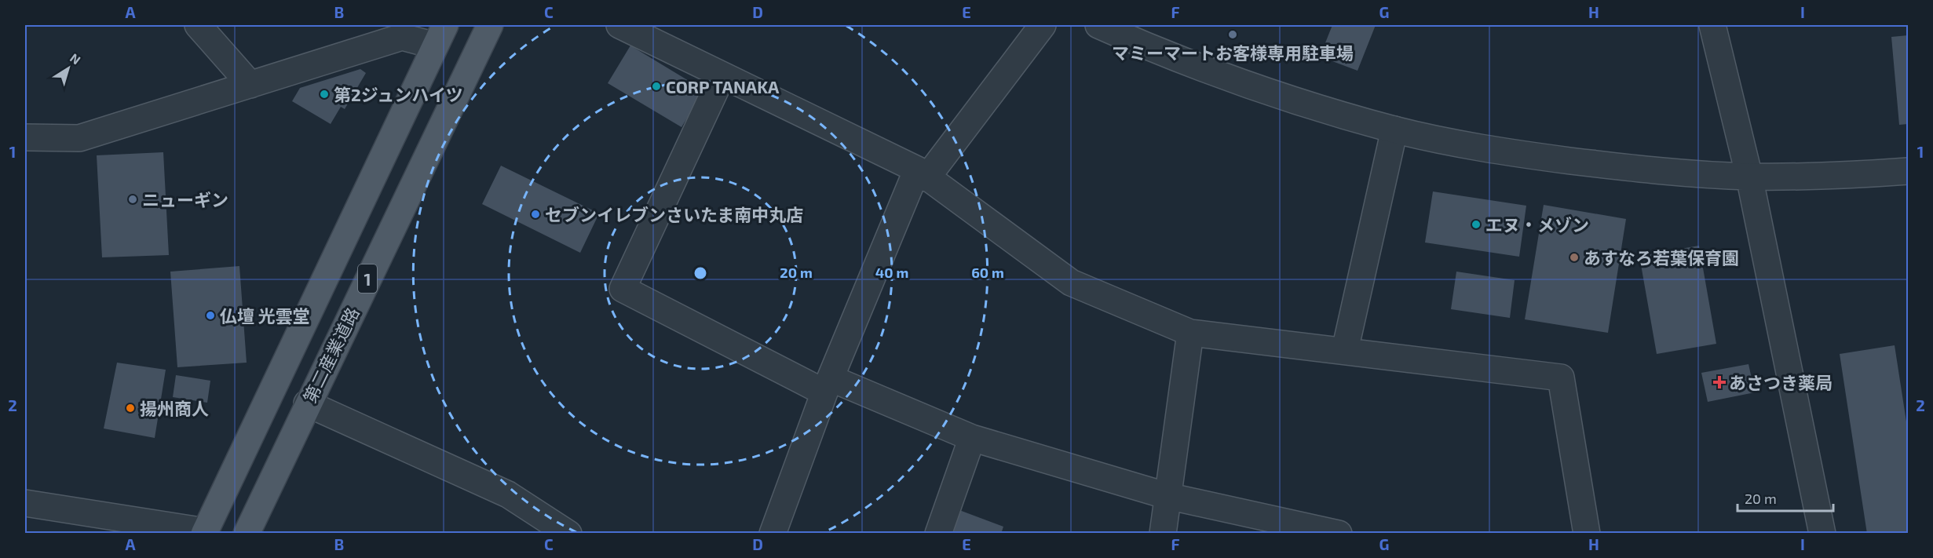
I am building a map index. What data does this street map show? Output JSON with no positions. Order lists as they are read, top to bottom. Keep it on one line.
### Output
{"streets":{"main road":["1","第二産業道路"]},"places":{"other":["マミーマートお客様専用駐車場","CORP TANAKA","第2ジュンハイツ","ニューギン","セブンイレブンさいたま南中丸店","エヌ・メゾン","あすなろ若葉保育園","仏壇 光雲堂","揚州商人"],"health":["あさつき薬局"]},"scale_bar":"20 m","north":"top right","grid":{"columns":["A","B","C","D","E","F","G","H","I"],"rows":["1","2"]},"rings":["20 m","40 m","60 m"]}
